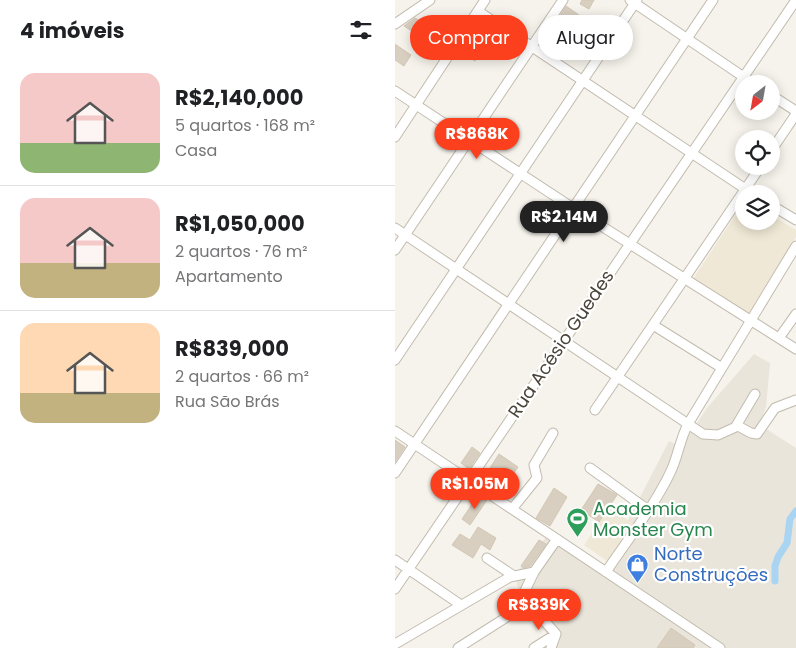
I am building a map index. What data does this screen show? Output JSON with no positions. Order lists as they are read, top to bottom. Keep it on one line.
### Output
{"streets":{"street":["Rua Acésio Guedes"]},"places":{"sports":["Academia Monster Gym"],"shop":["Norte Construções"]},"north":"bottom left","page":{"heading":"4 imóveis","chip":["Comprar","Alugar"],"list":[{"name":"R$2,140,000","note":"5 quartos · 168 m² · Casa"},{"name":"R$1,050,000","note":"2 quartos · 76 m² · Apartamento"},{"name":"R$839,000","note":"2 quartos · 66 m² · Rua São Brás"}],"price":["R$868K","R$2.14M","R$1.05M","R$839K"]}}
